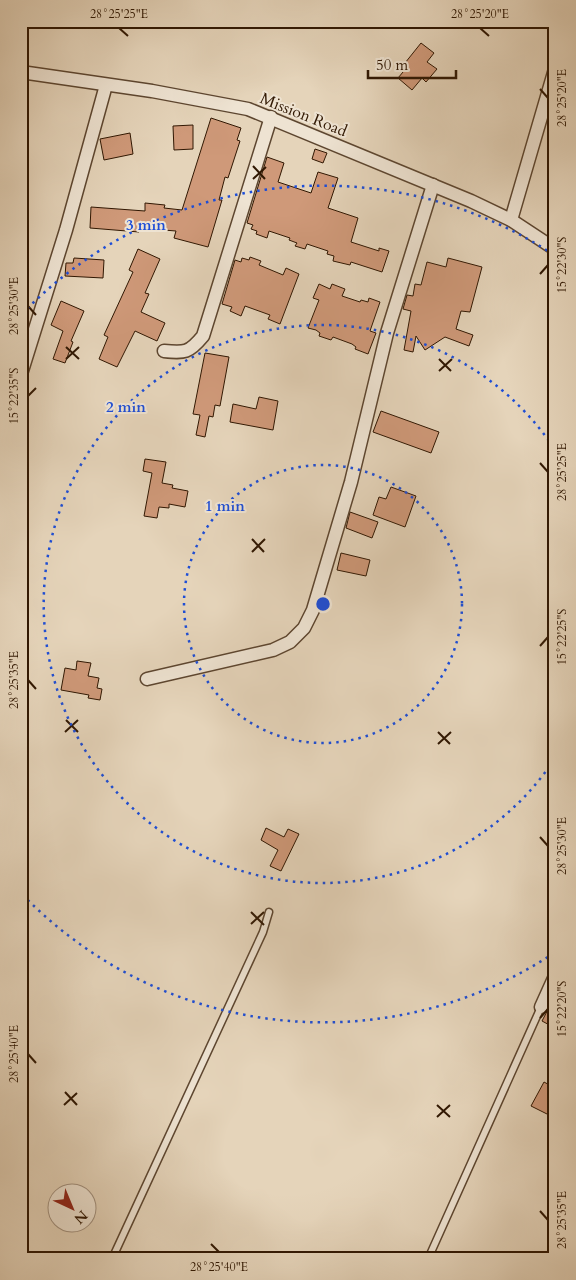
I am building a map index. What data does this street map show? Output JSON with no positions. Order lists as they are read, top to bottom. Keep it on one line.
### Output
{"streets":{"street":["Mission Road"]},"scale_bar":"50 m","north":"bottom right","coordinates":["28°25'25\"E","28°25'20\"E","15°22'30\"S","28°25'30\"E","15°22'35\"S","15°22'25\"S","28°25'35\"E","15°22'20\"S","28°25'40\"E"],"rings":["3 min","2 min","1 min"]}
